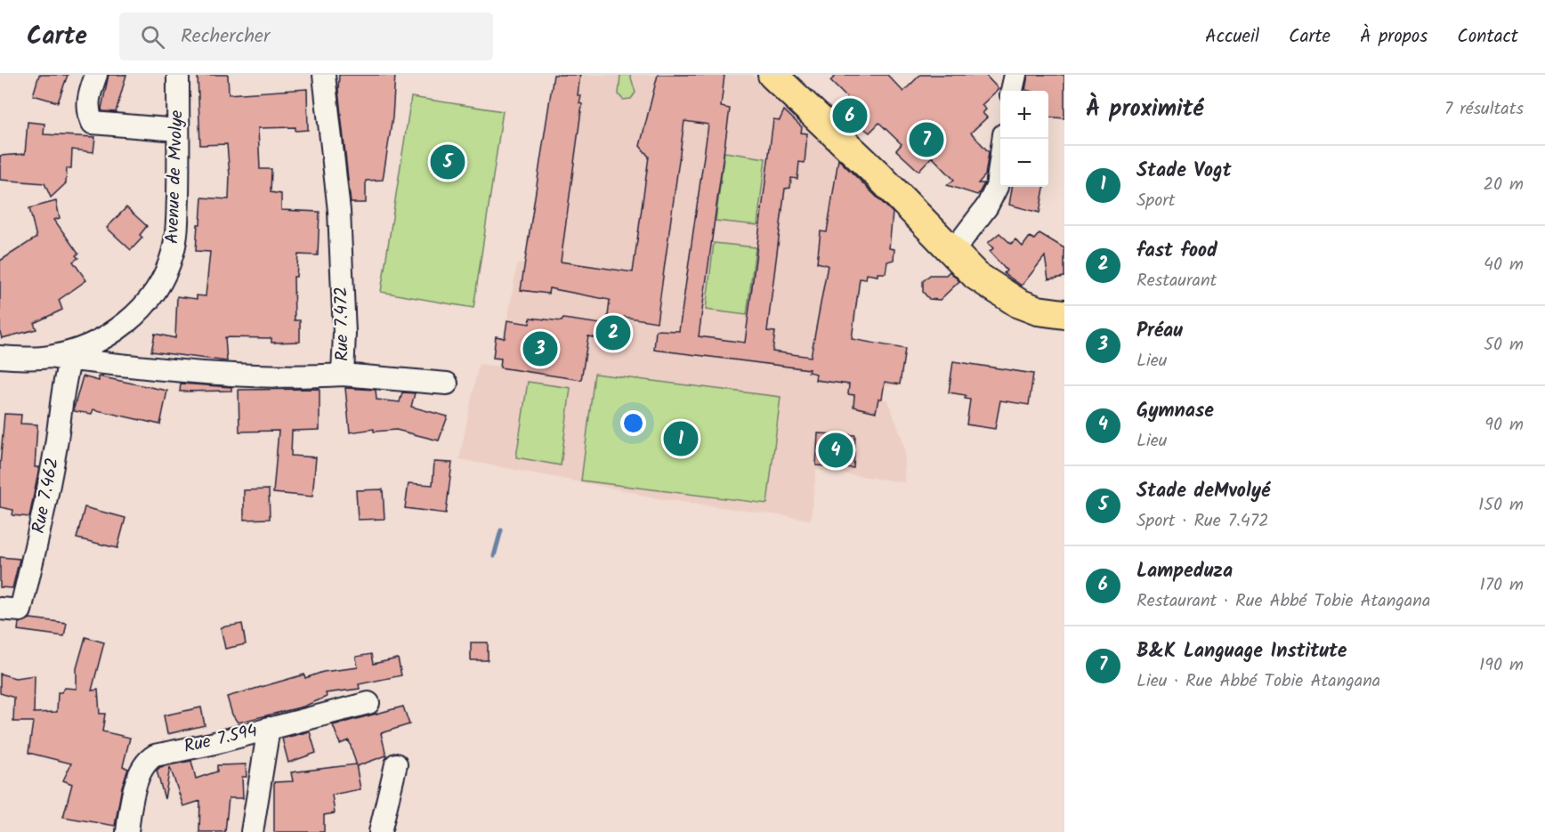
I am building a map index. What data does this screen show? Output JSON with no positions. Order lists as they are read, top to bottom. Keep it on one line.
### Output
{"streets":{"street":["Avenue de Mvolye","Rue 7.472","Rue 7.462","Rue 7.594"]},"crossings":[["Avenue de Mvolye","Rue 7.472"],["Rue 7.472","Rue 7.462"]],"page":{"header":"Carte","search":"Rechercher","nav":["Accueil","Carte","À propos","Contact"],"heading":["À proximité","7 résultats"],"map_buttons":["+","−"],"pins":["6","7","5","2","3","1","4"],"list":[{"mark":"1","name":"Stade Vogt","note":"Sport","value":"20 m"},{"mark":"2","name":"fast food","note":"Restaurant","value":"40 m"},{"mark":"3","name":"Préau","note":"Lieu","value":"50 m"},{"mark":"4","name":"Gymnase","note":"Lieu","value":"90 m"},{"mark":"5","name":"Stade deMvolyé","note":"Sport · Rue 7.472","value":"150 m"},{"mark":"6","name":"Lampeduza","note":"Restaurant · Rue Abbé Tobie Atangana","value":"170 m"},{"mark":"7","name":"B&K Language Institute","note":"Lieu · Rue Abbé Tobie Atangana","value":"190 m"}]}}
